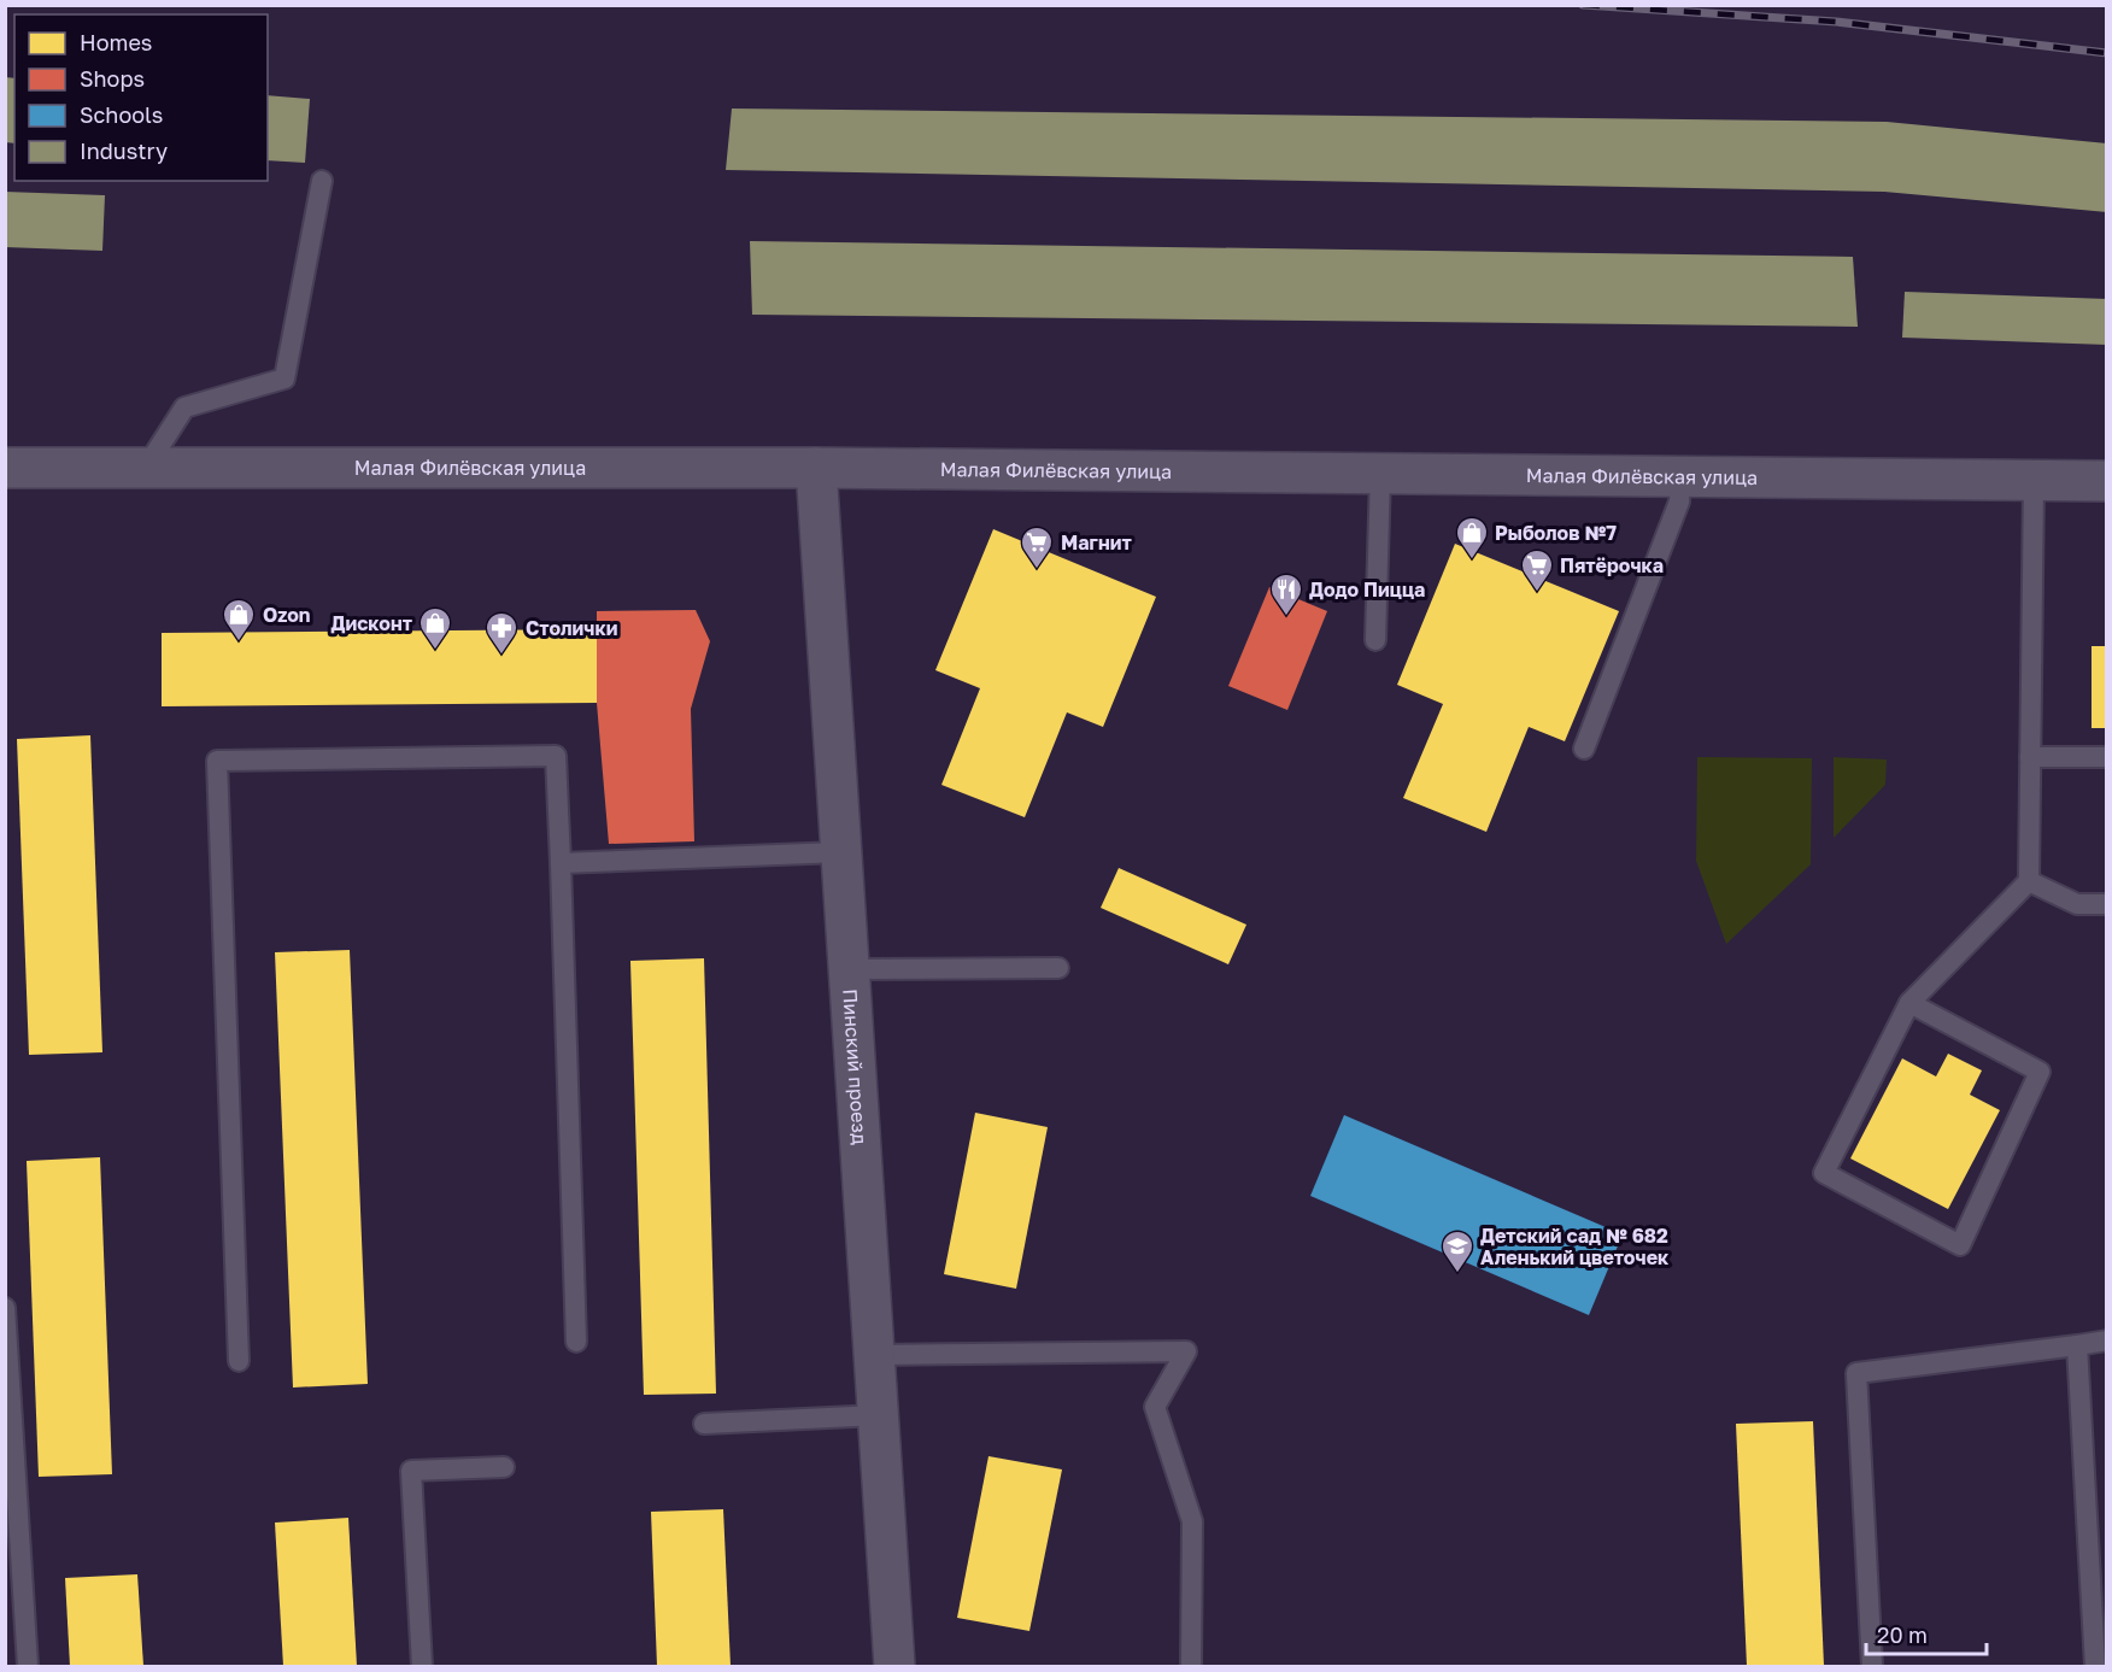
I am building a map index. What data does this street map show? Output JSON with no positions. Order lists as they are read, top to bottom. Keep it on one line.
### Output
{"streets":{"street":["Малая Филёвская улица","Пинский проезд"]},"crossings":[["Малая Филёвская улица","Пинский проезд"]],"places":{"shop":["Рыболов №7","Ozon","Дисконт"],"supermarket":["Магнит","Пятёрочка"],"restaurant":["Додо Пицца"],"pharmacy":["Столички"],"school or university":["Детский сад № 682 Аленький цветочек"]},"legend":["Homes","Shops","Schools","Industry"],"scale_bar":"20 m"}
